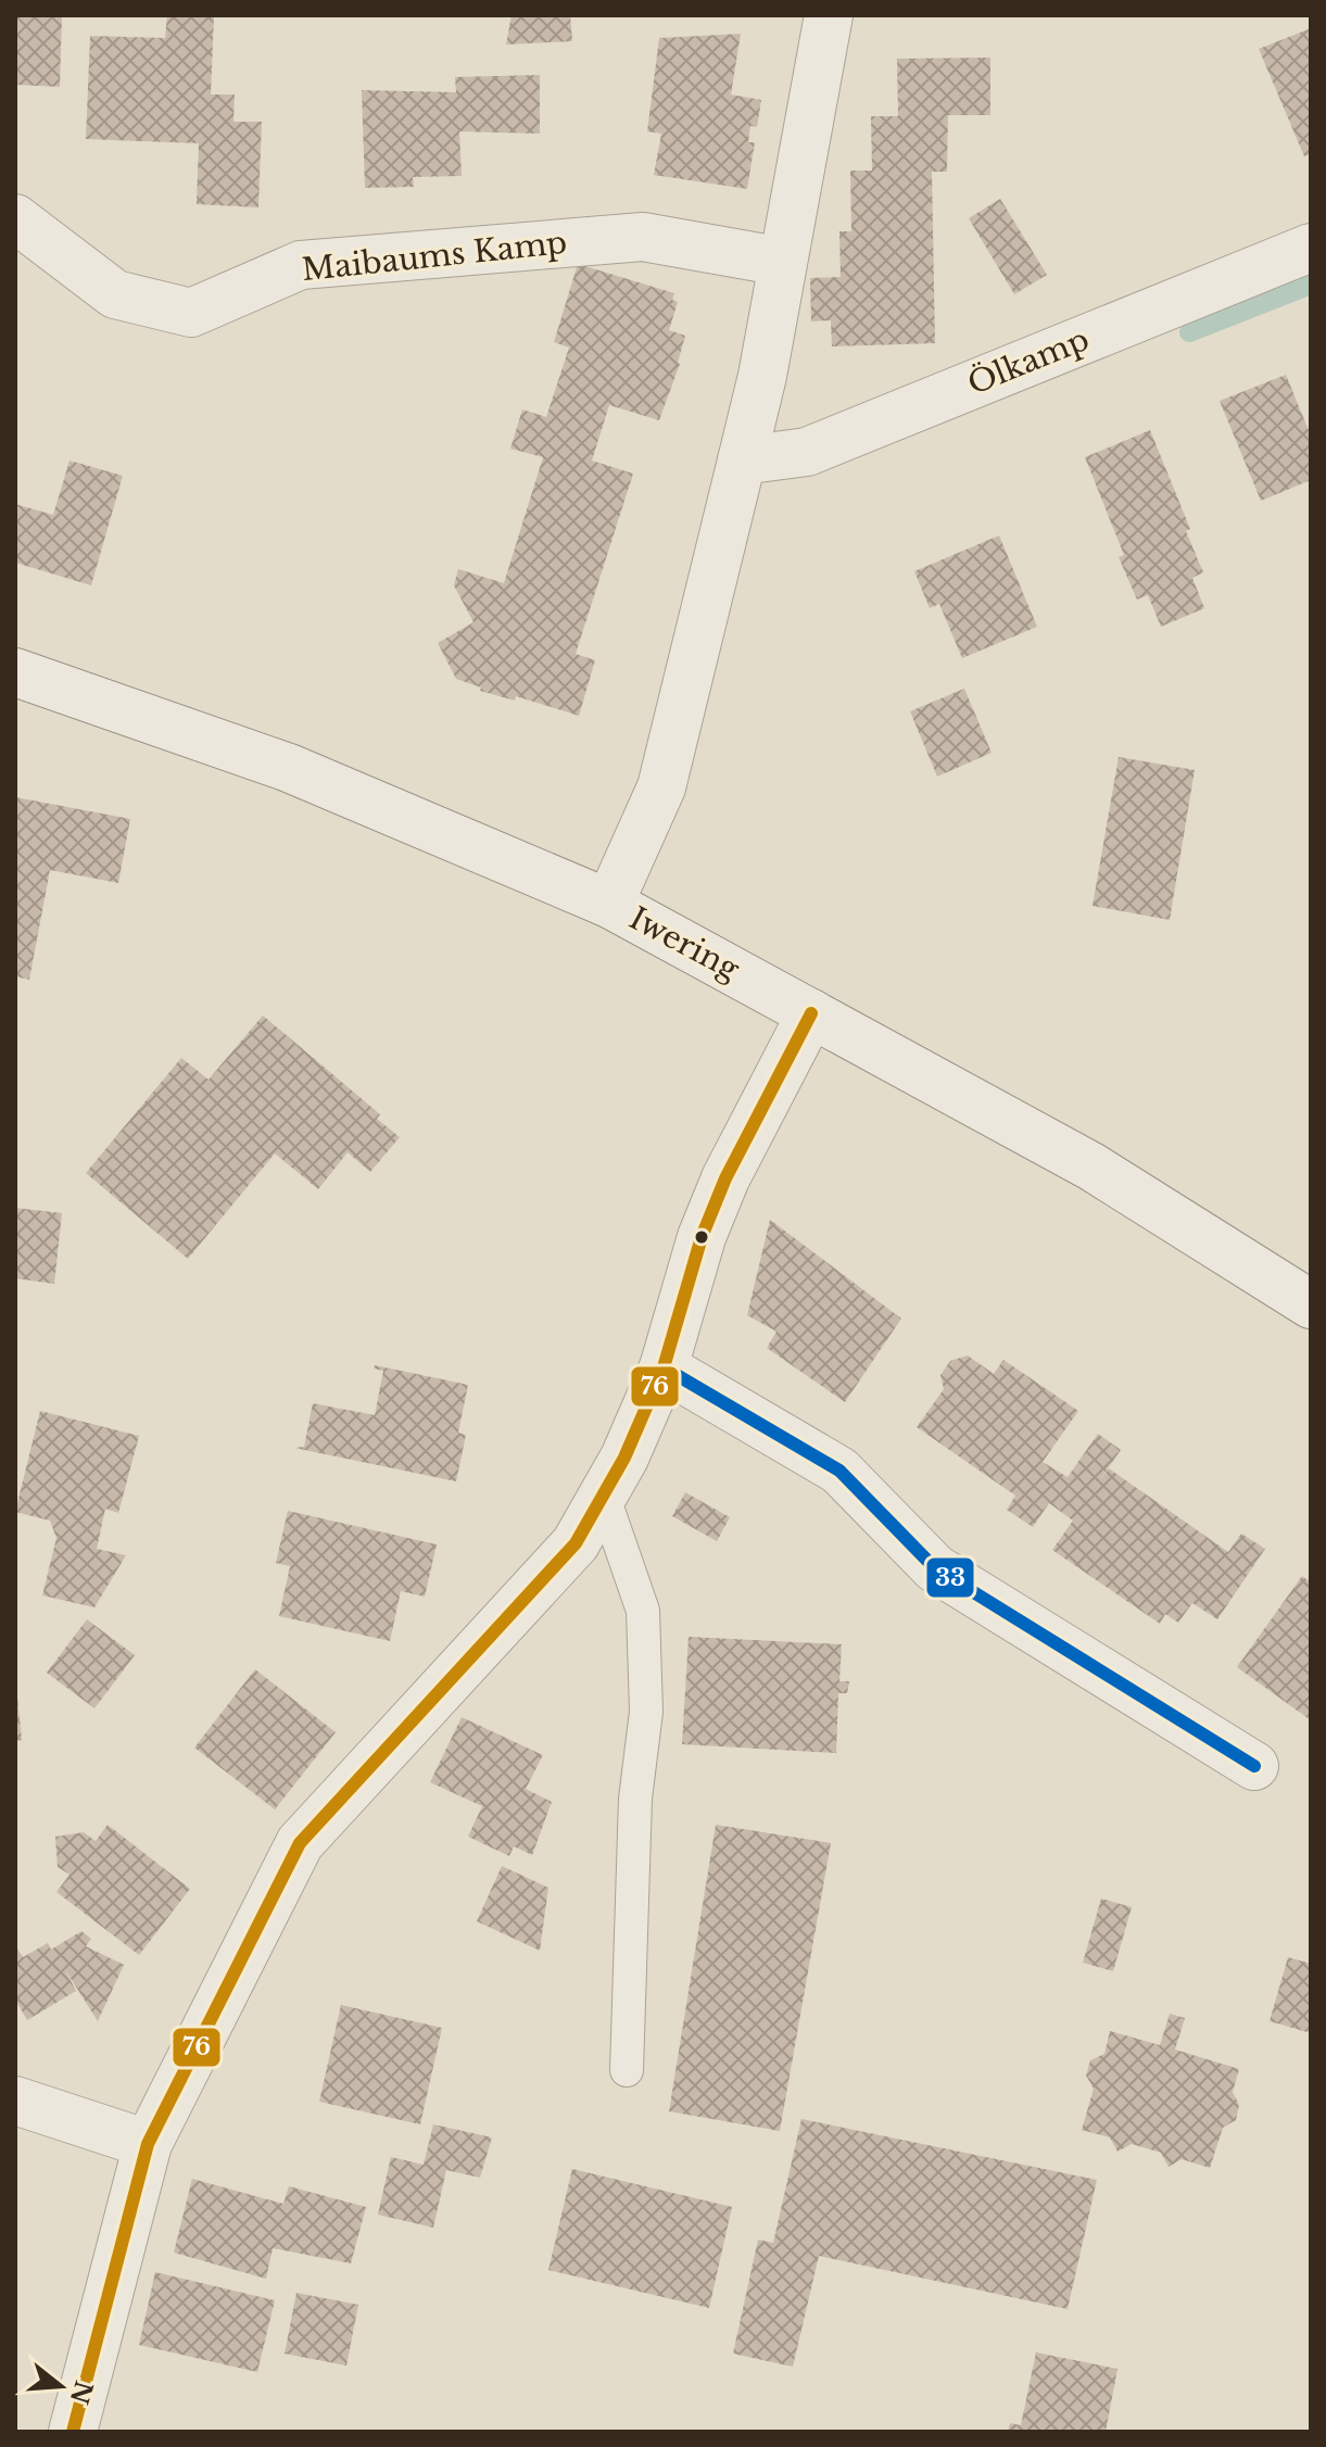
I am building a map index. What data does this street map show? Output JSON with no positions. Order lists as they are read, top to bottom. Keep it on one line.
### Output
{"streets":{"street":["Maibaums Kamp","Ölkamp","Iwering"]},"lines":["transit line 76","transit line 33"],"north":"right"}
